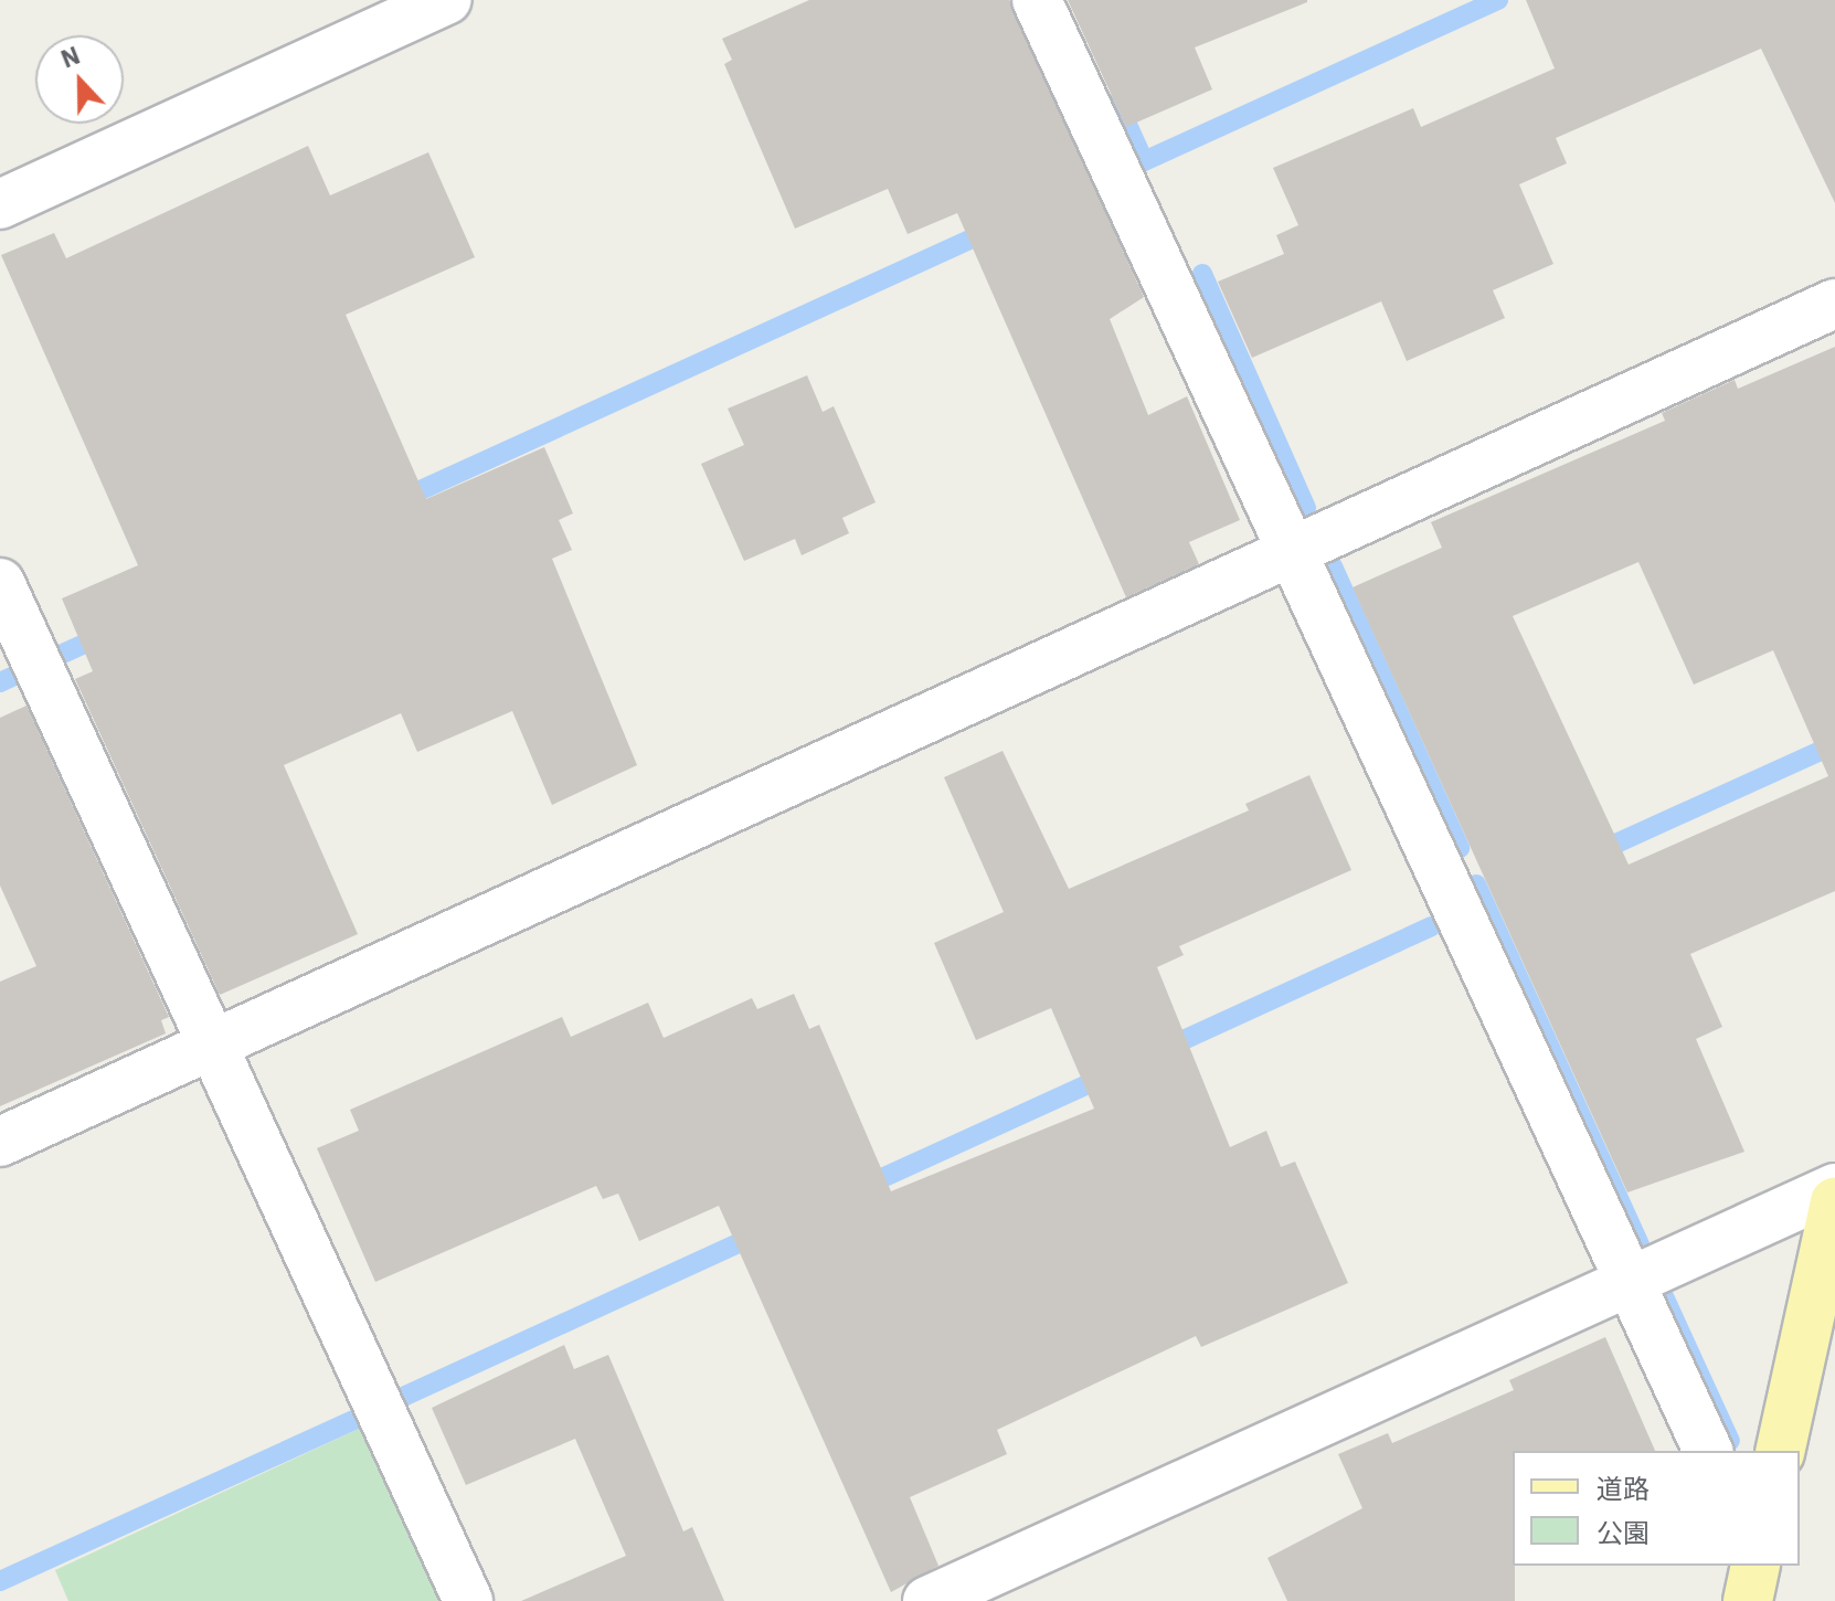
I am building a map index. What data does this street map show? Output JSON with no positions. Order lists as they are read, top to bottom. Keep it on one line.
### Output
{"legend":["道路","公園"],"north":"top"}
